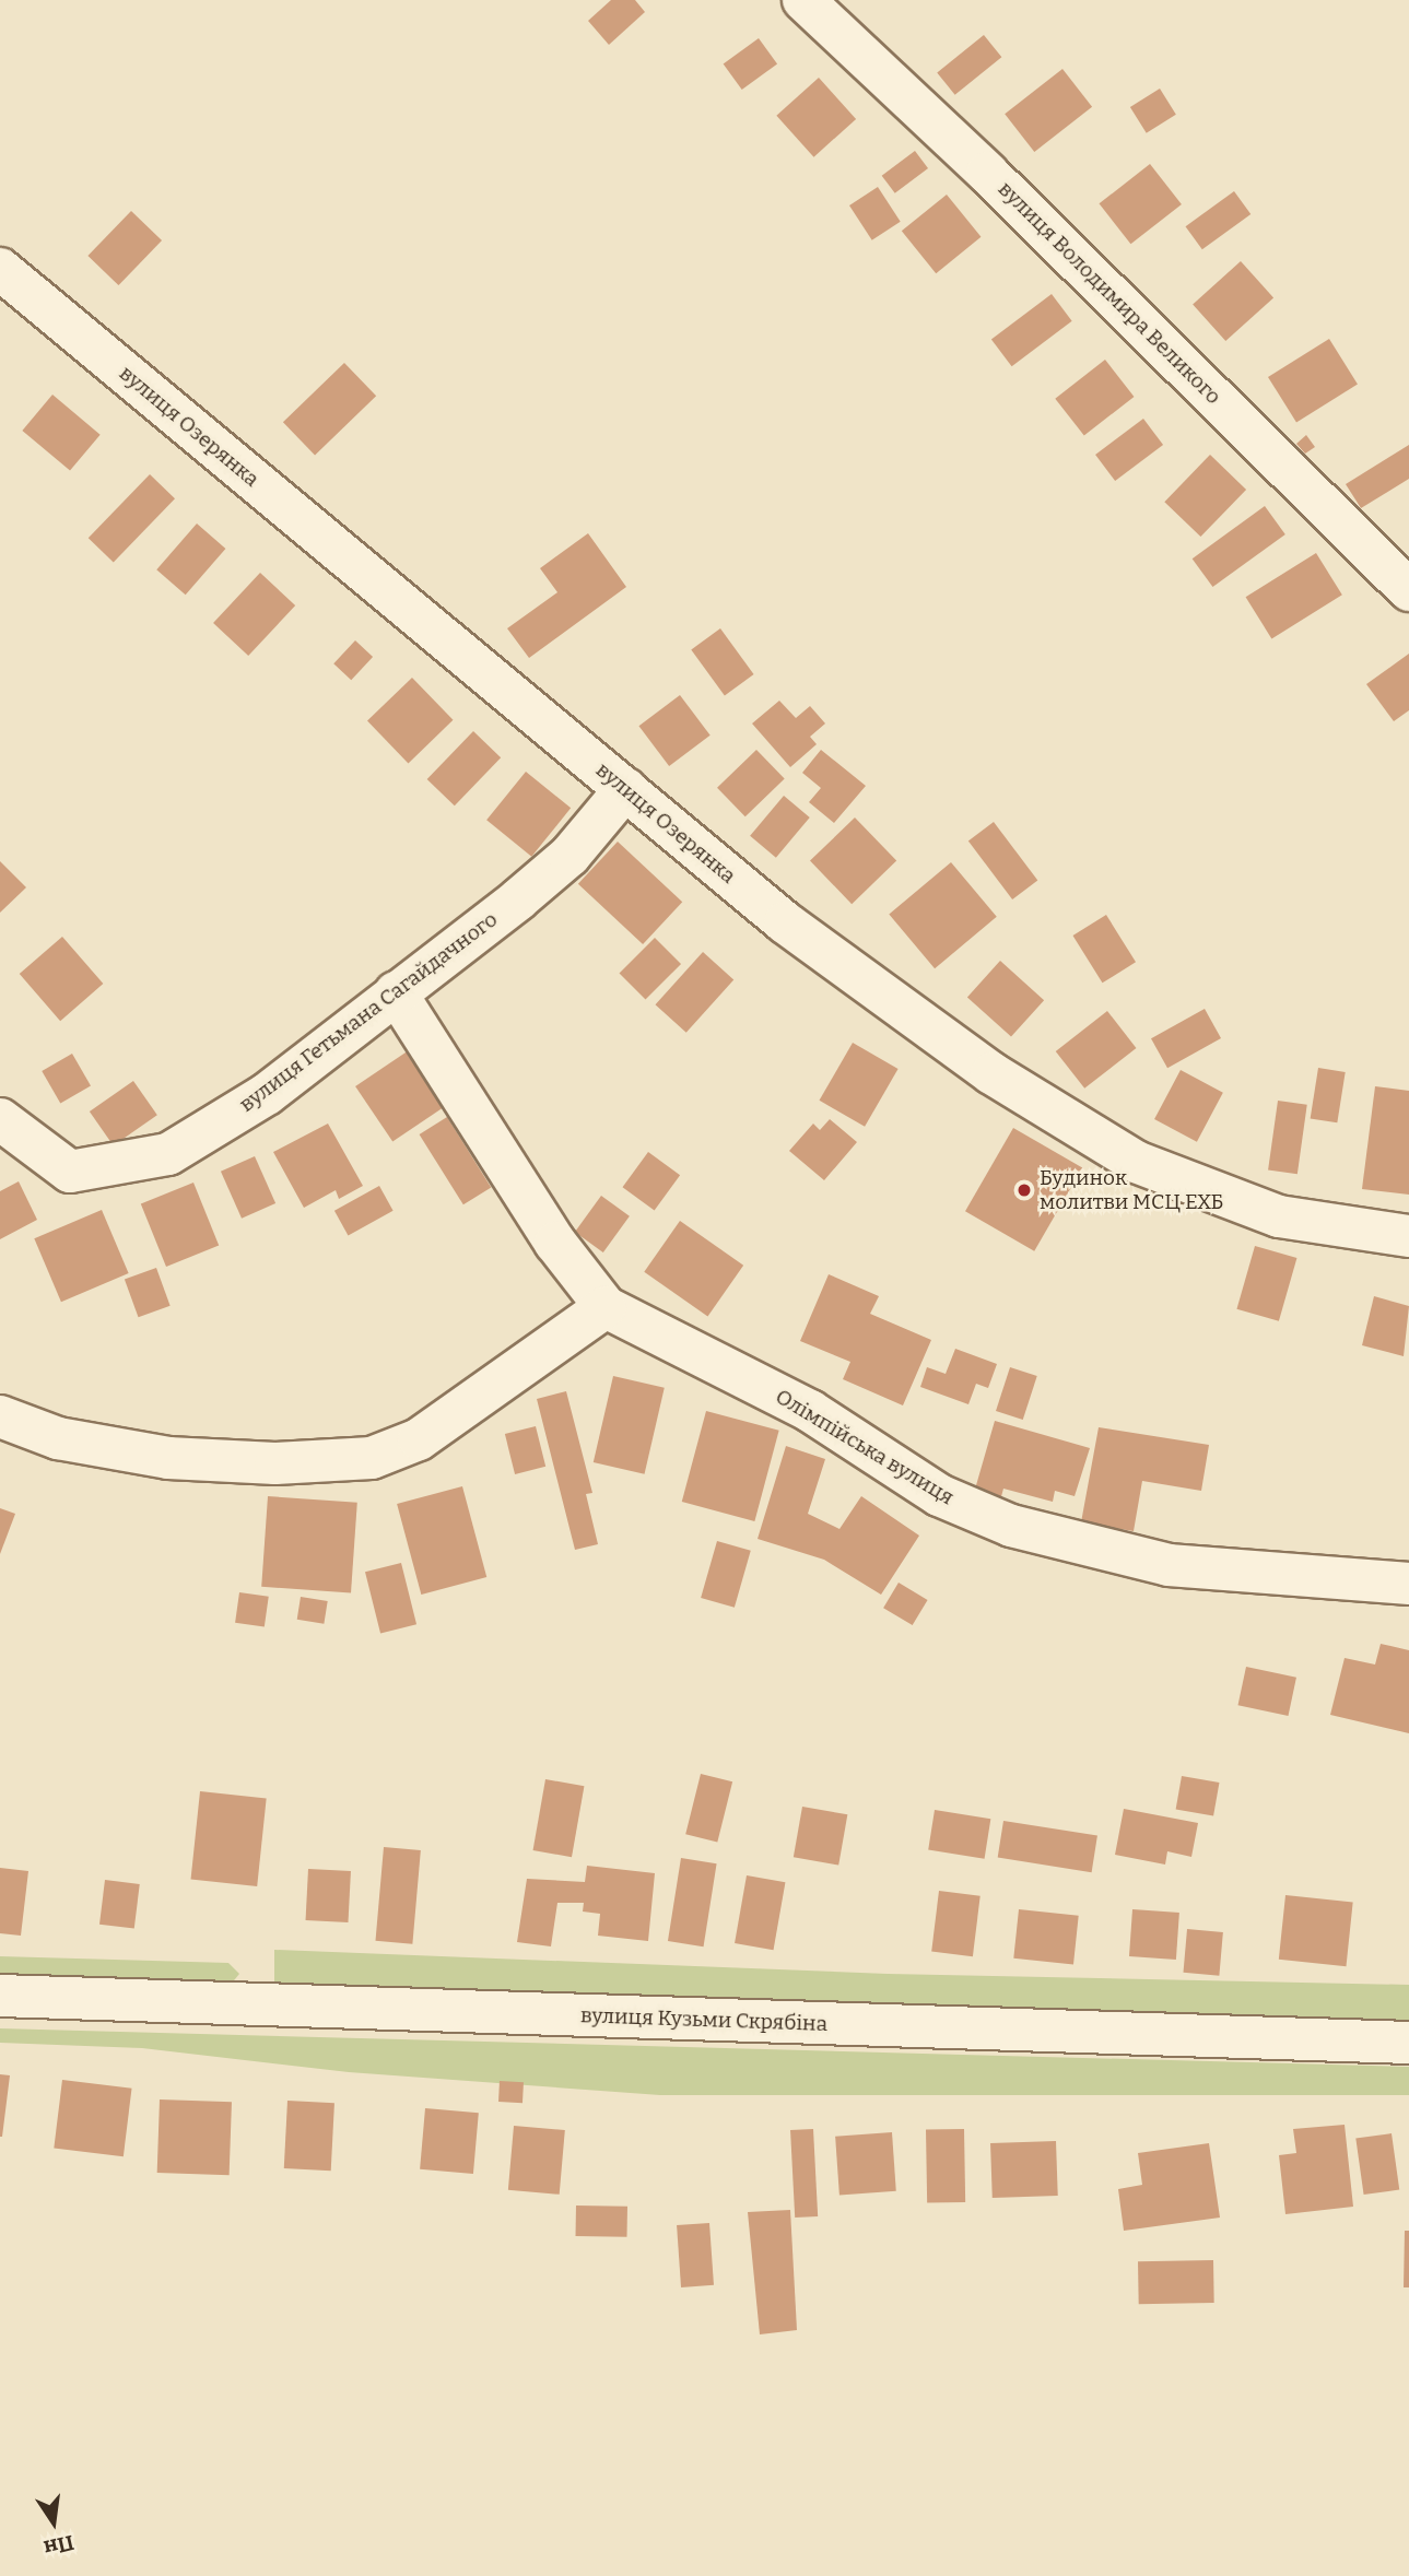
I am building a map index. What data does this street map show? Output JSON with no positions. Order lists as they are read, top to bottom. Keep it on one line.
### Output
{"streets":{"street":["вулиця Володимира Великого","вулиця Озерянка","вулиця Гетьмана Сагайдачного","Олімпійська вулиця","вулиця Кузьми Скрябіна"]},"crossings":[["вулиця Озерянка","вулиця Гетьмана Сагайдачного"],["вулиця Гетьмана Сагайдачного","Олімпійська вулиця"]],"places":["Будинок молитви МСЦ ЕХБ"],"north":"bottom"}
